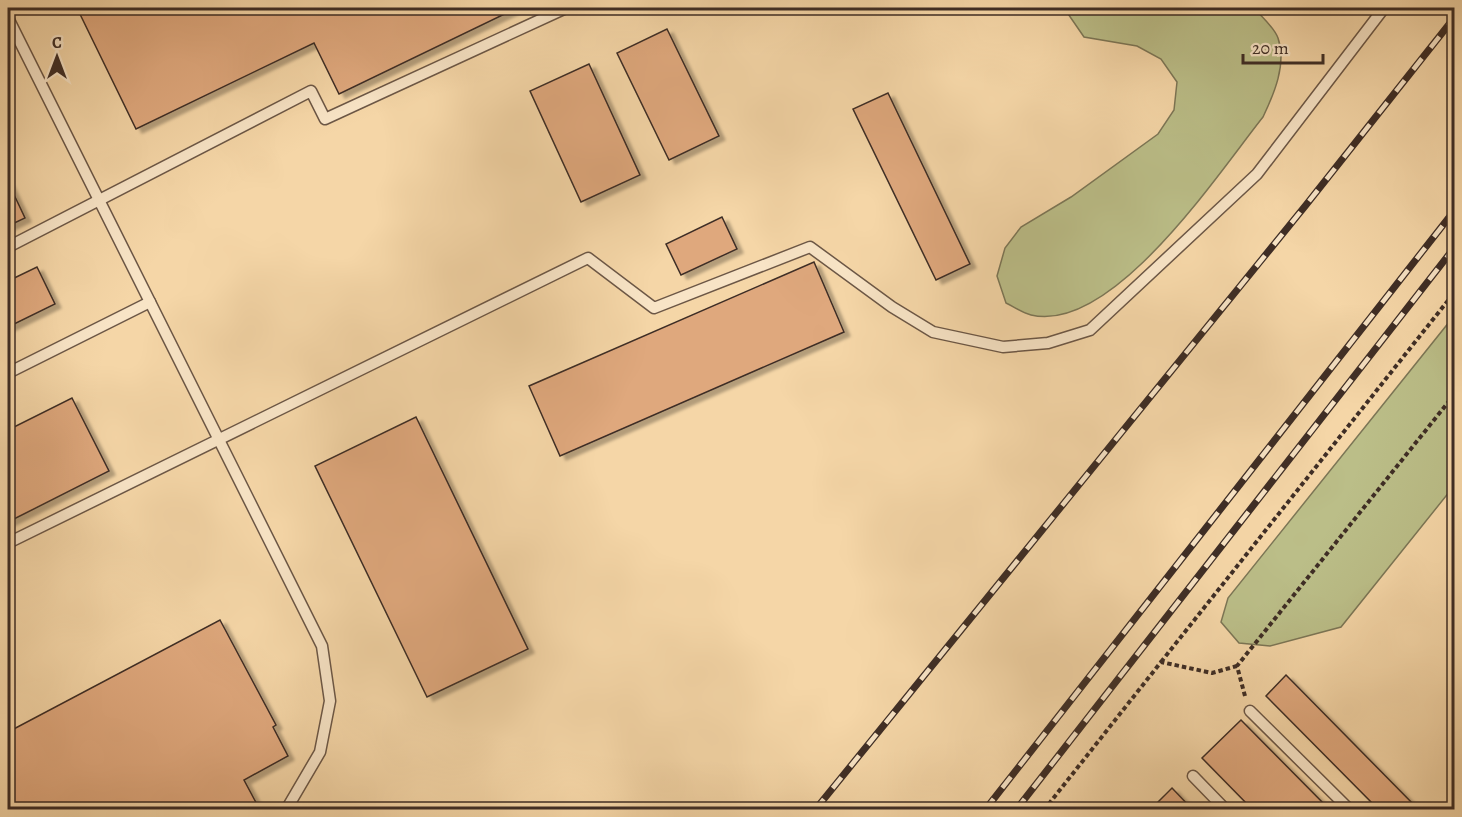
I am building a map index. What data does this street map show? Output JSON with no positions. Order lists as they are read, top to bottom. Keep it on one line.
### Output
{"scale_bar":"20 m","north":"top"}
